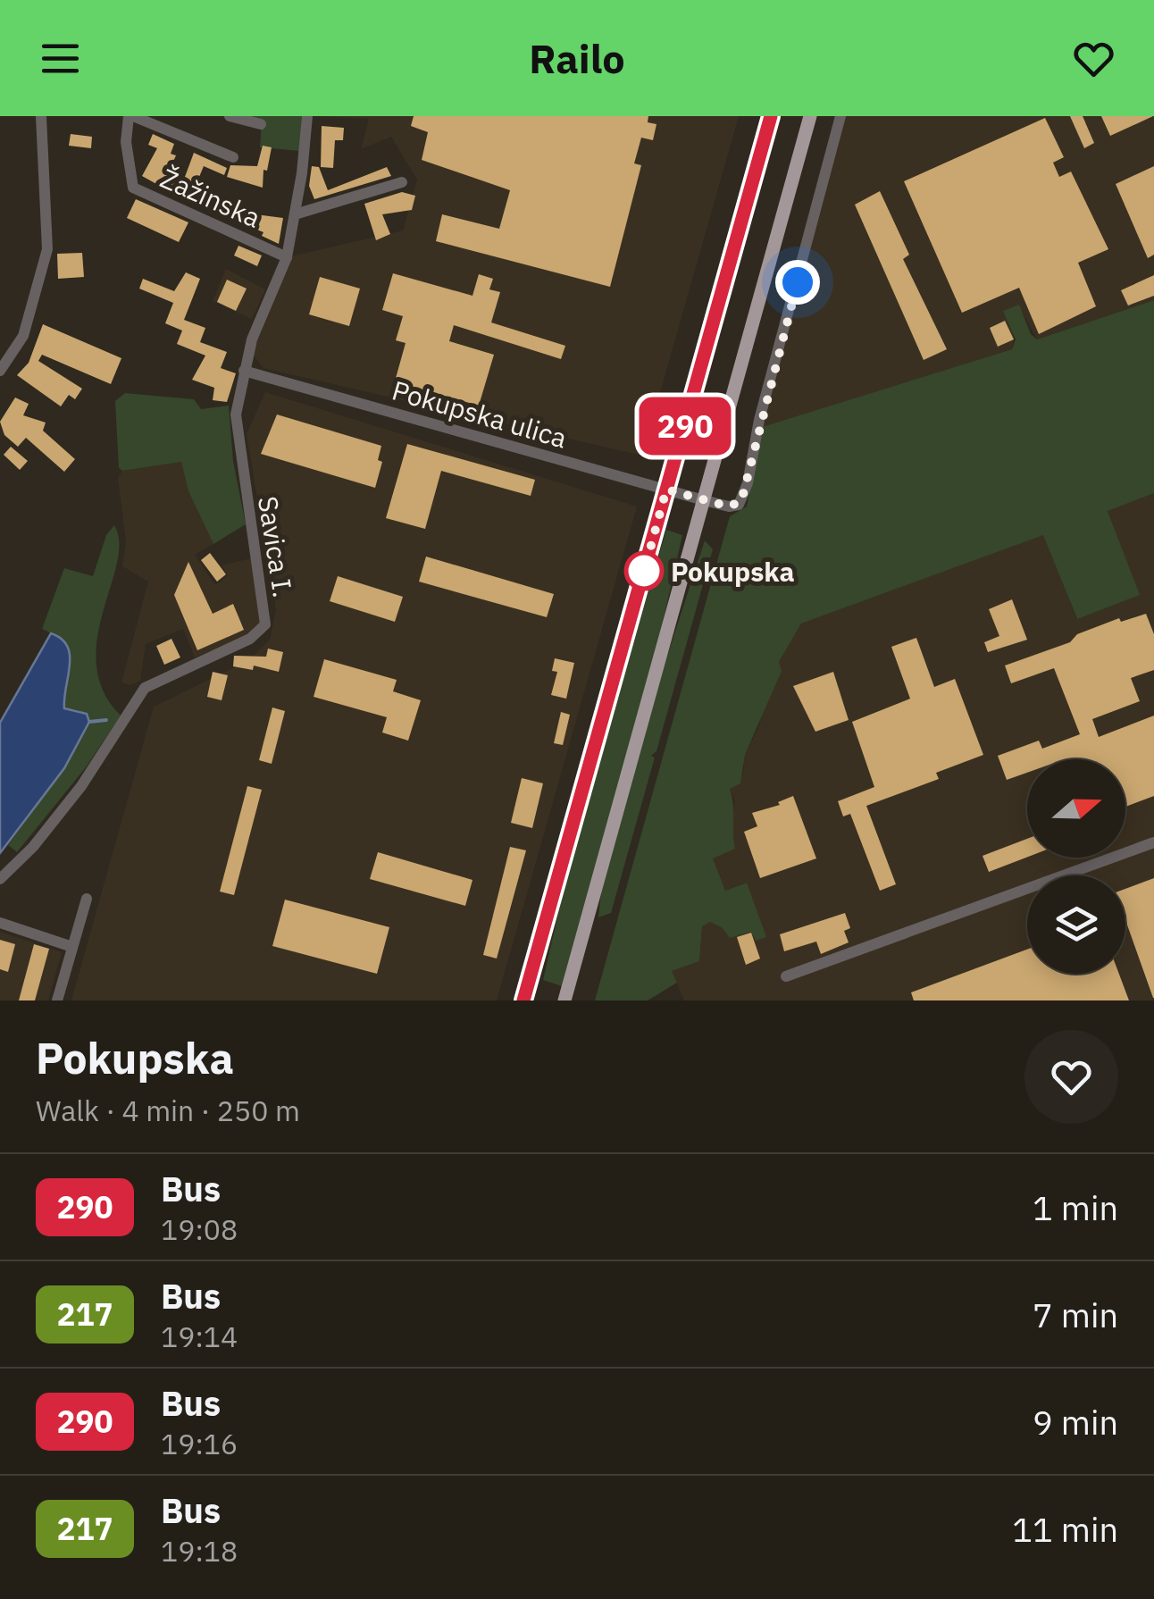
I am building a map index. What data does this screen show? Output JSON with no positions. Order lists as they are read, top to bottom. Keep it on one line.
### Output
{"streets":{"street":["Žažinska","Pokupska ulica","Savica I."]},"crossings":[["Žažinska","Savica I."],["Pokupska ulica","Savica I."]],"places":["Pokupska"],"lines":["bus line 290"],"north":"right","page":{"header":"Railo","on_map":"290","heading":["Pokupska","Walk · 4 min · 250 m"],"list":[{"mark":"290","name":"Bus","note":"19:08","value":"1 min"},{"mark":"217","name":"Bus","note":"19:14","value":"7 min"},{"mark":"290","name":"Bus","note":"19:16","value":"9 min"},{"mark":"217","name":"Bus","note":"19:18","value":"11 min"}]}}
